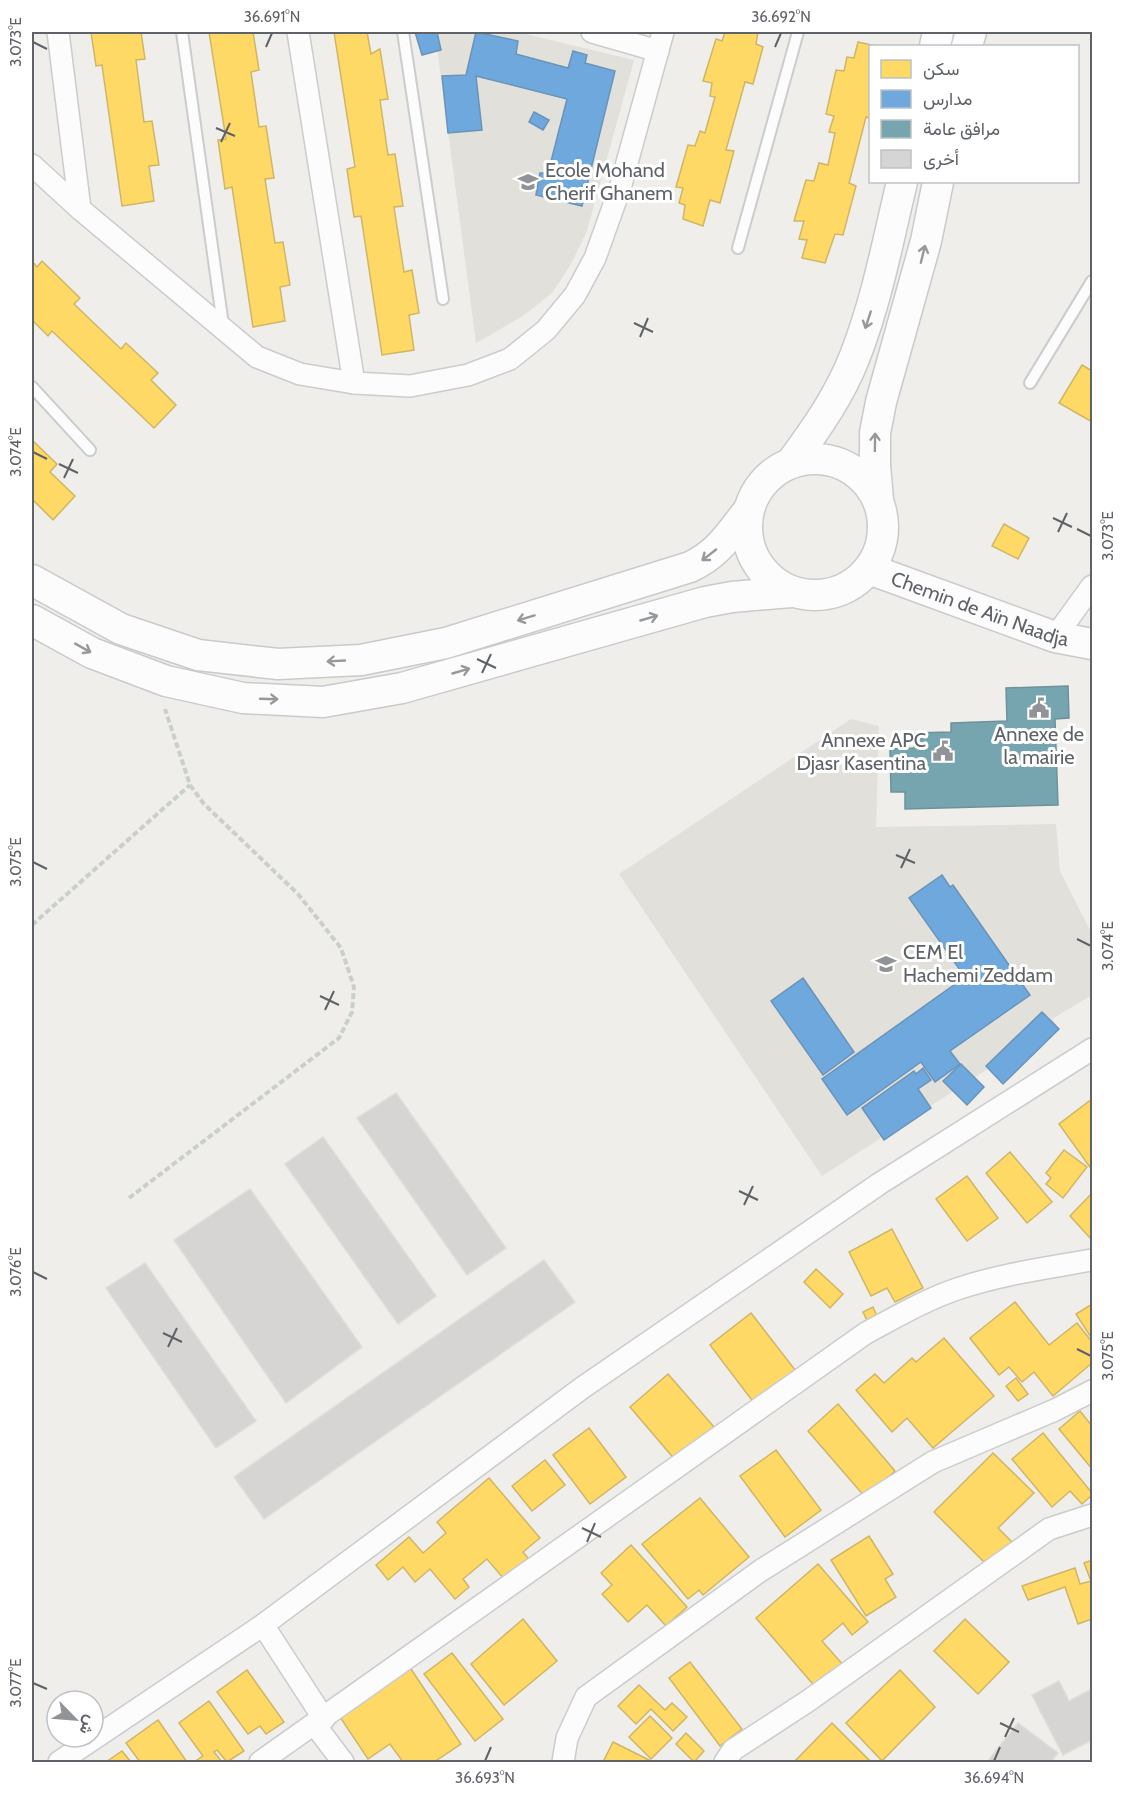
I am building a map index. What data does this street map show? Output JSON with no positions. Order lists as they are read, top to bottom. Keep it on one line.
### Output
{"streets":{"main road":["Chemin de Aïn Naadja"]},"places":{"school or university":["Ecole Mohand Cherif Ghanem","CEM El Hachemi Zeddam"],"public building":["Annexe de la mairie","Annexe APC Djasr Kasentina"]},"legend":["سكن","مدارس","مرافق عامة","أخرى"],"north":"bottom right","coordinates":["36.691°N","36.692°N","3.073°E","3.074°E","3.075°E","3.076°E","3.077°E","36.693°N","36.694°N"]}
